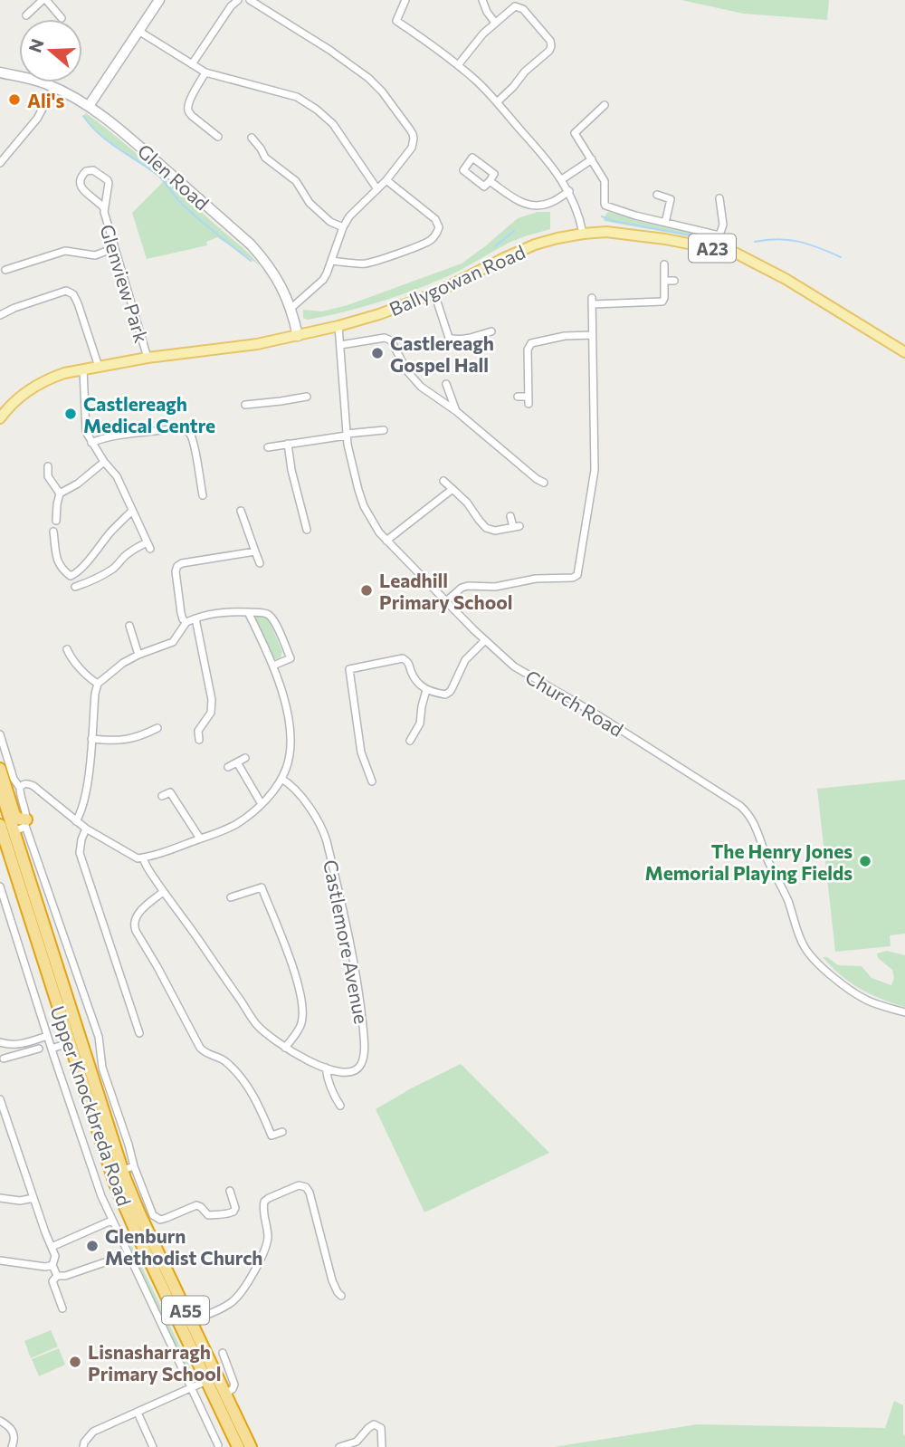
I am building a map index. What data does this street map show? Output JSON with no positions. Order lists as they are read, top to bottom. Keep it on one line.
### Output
{"streets":{"highway":["Upper Knockbreda Road","A55"],"main road":["A23","Ballygowan Road"],"street":["Glen Road","Glenview Park","Church Road","Castlemore Avenue"]},"crossings":[["Glen Road","Ballygowan Road"],["Ballygowan Road","Glenview Park"],["Ballygowan Road","Church Road"]],"places":["Ali's","Castlereagh Gospel Hall","Castlereagh Medical Centre","Leadhill Primary School","The Henry Jones Memorial Playing Fields","Glenburn Methodist Church","Lisnasharragh Primary School"],"north":"left"}
